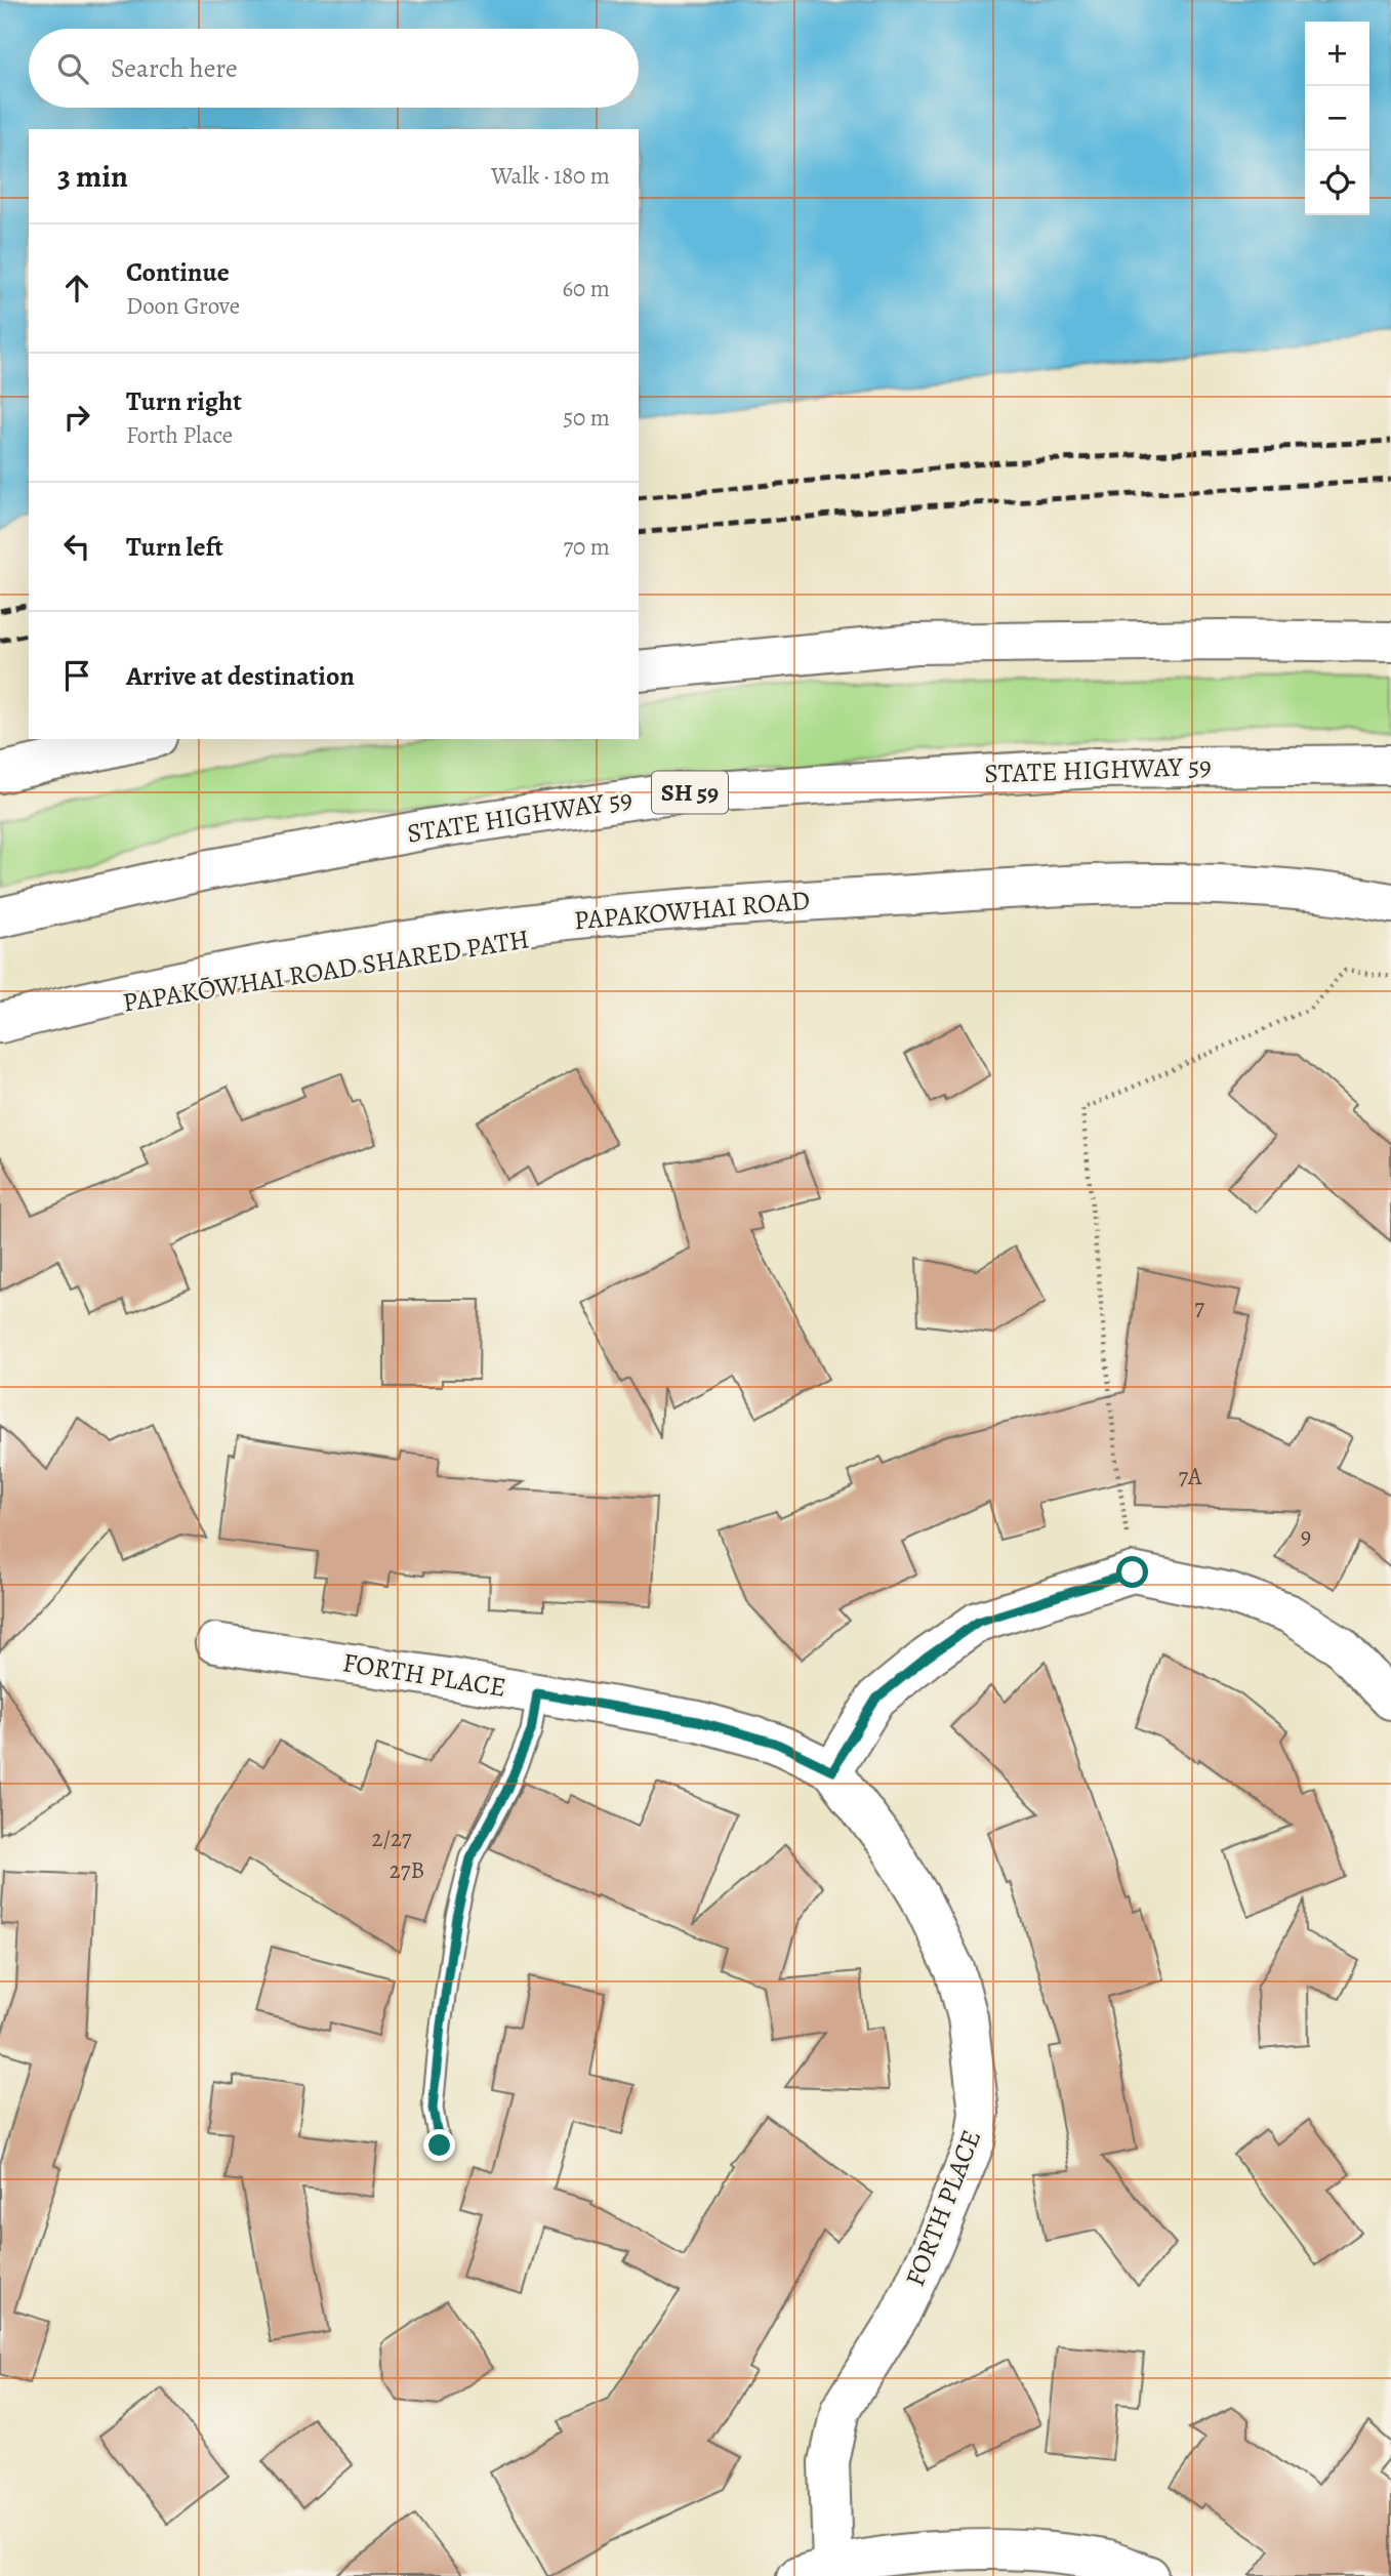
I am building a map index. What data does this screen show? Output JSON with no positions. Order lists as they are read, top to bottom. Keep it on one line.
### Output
{"streets":{"street":["STATE HIGHWAY 59","SH 59","PAPAKOWHAI ROAD","FORTH PLACE"]},"house_numbers":["7","7A","9","2/27","27B"],"page":{"map_buttons":["+","−"],"search":"Search here","heading":["3 min","Walk · 180 m"],"list":[["Continue","Doon Grove","60 m"],["Turn right","Forth Place","50 m"],["Turn left","70 m"],"Arrive at destination"]}}
